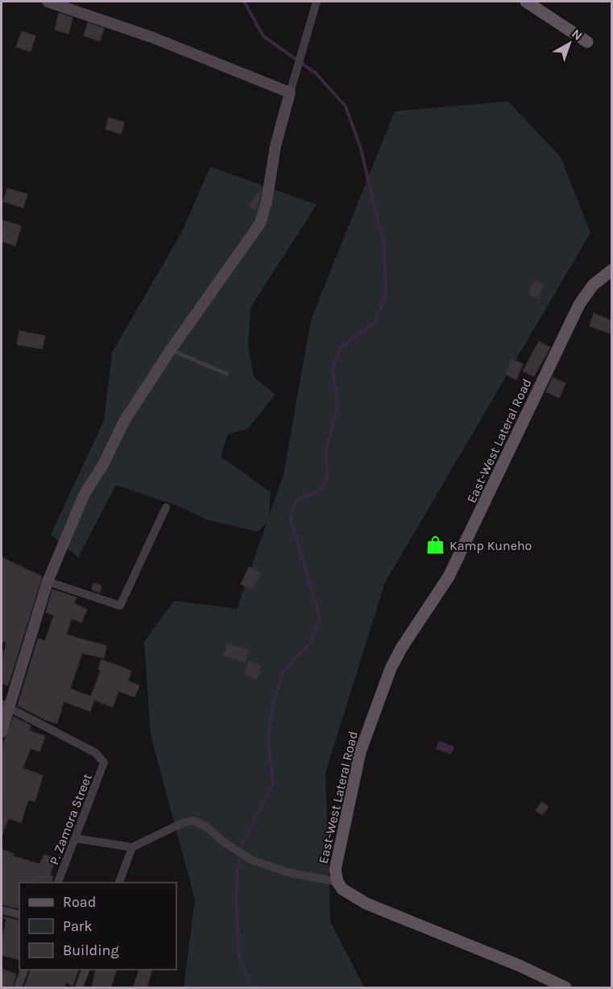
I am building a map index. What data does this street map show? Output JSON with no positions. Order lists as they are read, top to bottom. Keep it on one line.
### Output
{"streets":{"main road":["East-West Lateral Road"],"street":["P. Zamora Street"]},"places":{"shop":["Kamp Kuneho"]},"legend":["Road","Park","Building"],"north":"top right"}
